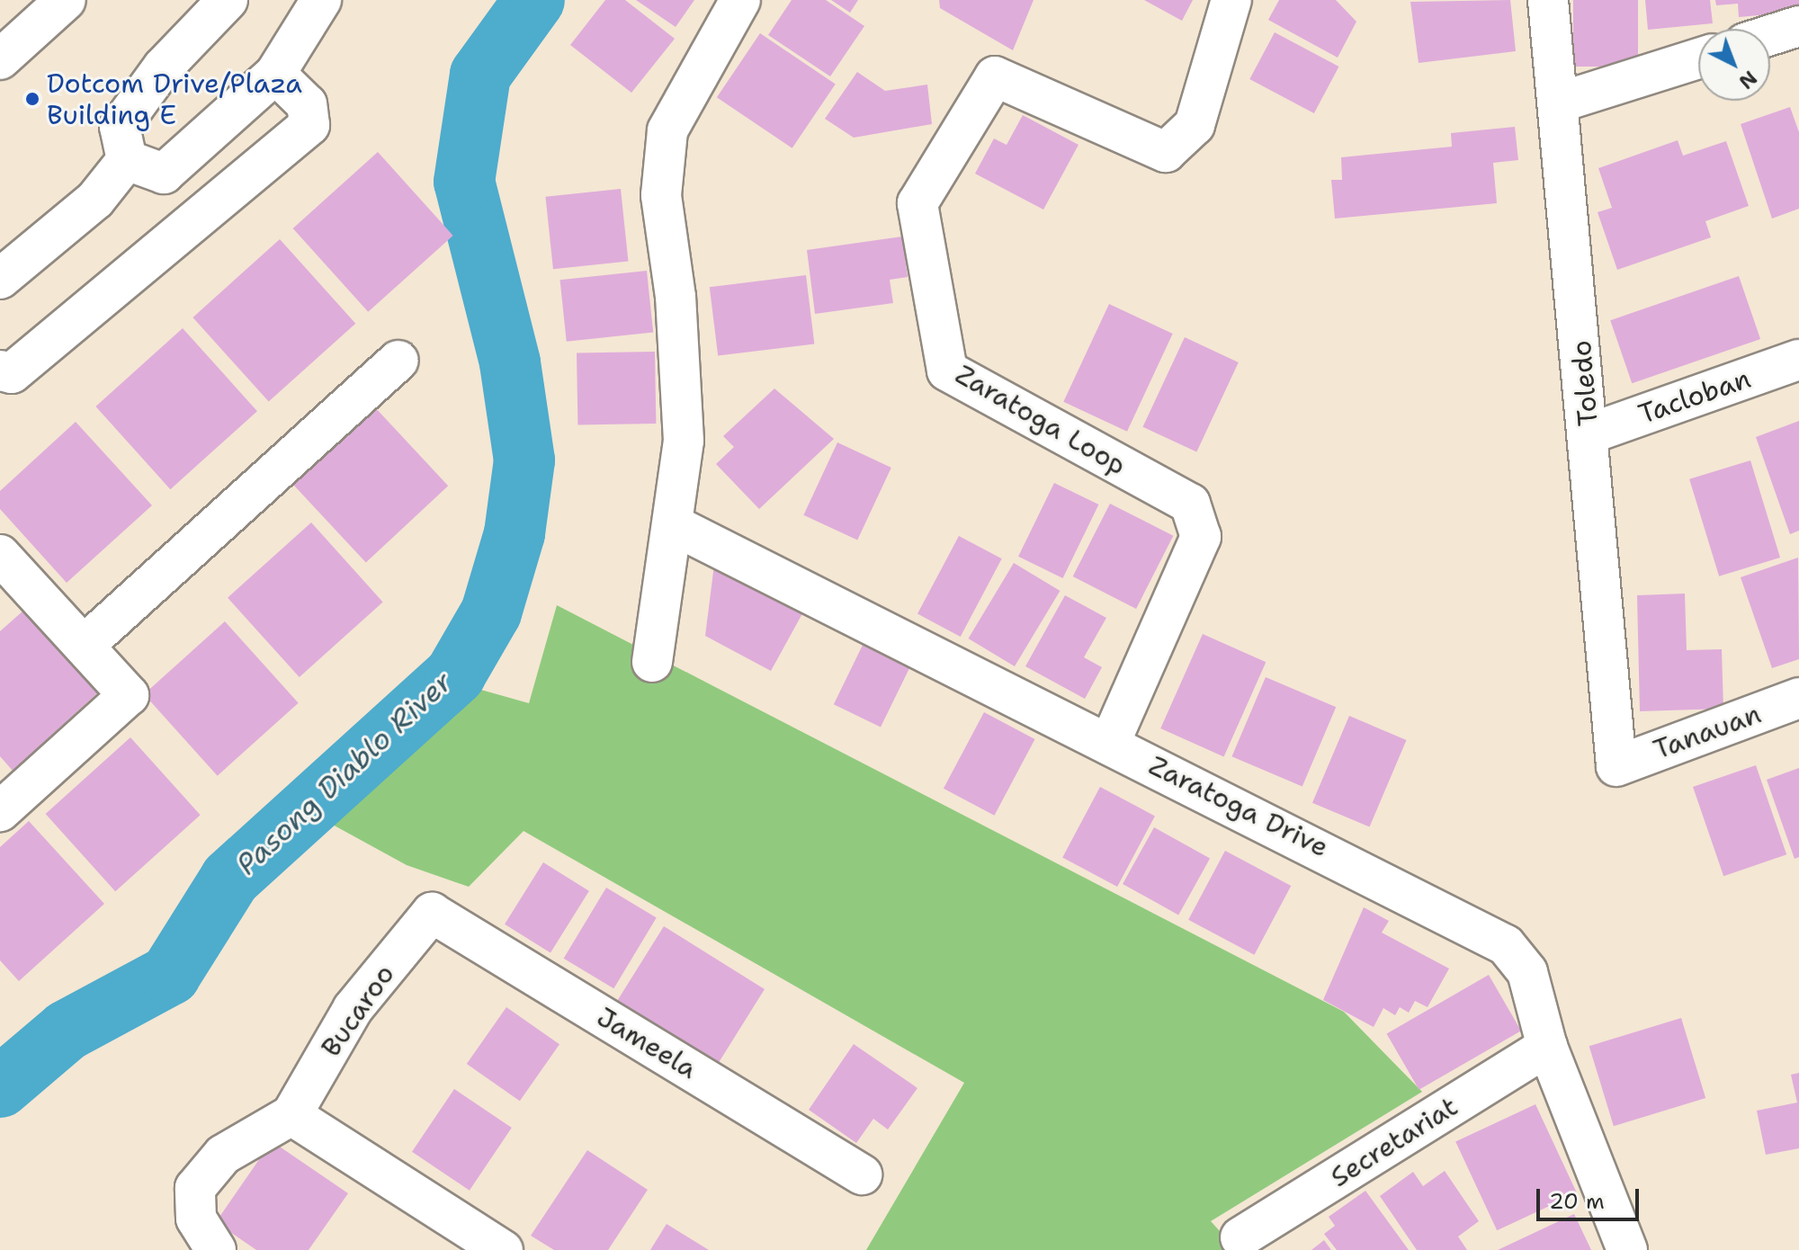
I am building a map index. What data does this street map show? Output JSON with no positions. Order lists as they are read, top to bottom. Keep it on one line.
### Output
{"streets":{"street":["Toledo","Tacloban","Zaratoga Loop","Tanauan","Zaratoga Drive","Bucaroo","Jameela","Secretariat"]},"crossings":[["Toledo","Tacloban"],["Toledo","Tanauan"],["Zaratoga Loop","Zaratoga Drive"],["Zaratoga Drive","Secretariat"],["Bucaroo","Jameela"]],"water":["Pasong Diablo River"],"places":["Dotcom Drive/Plaza Building E"],"scale_bar":"20 m","north":"bottom right"}
